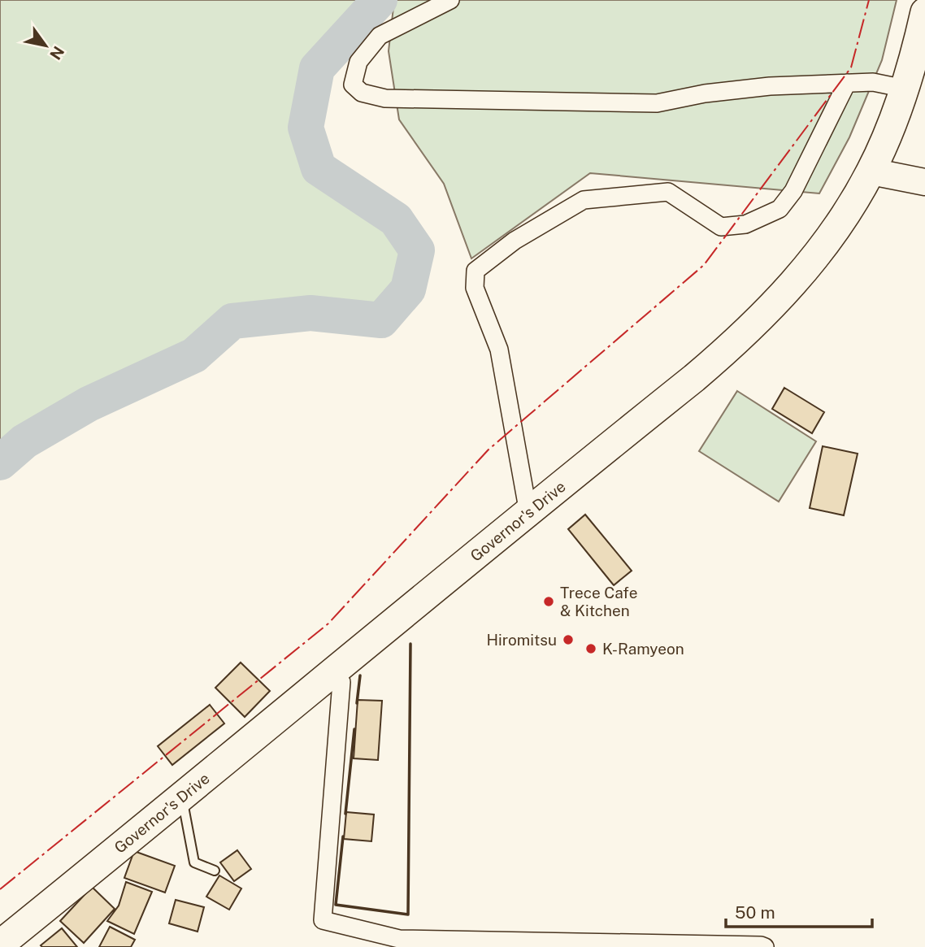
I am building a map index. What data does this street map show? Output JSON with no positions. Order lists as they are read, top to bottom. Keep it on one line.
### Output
{"streets":{"main road":["Governor's Drive"]},"places":["Trece Cafe & Kitchen","Hiromitsu","K-Ramyeon"],"scale_bar":"50 m","north":"bottom right"}
